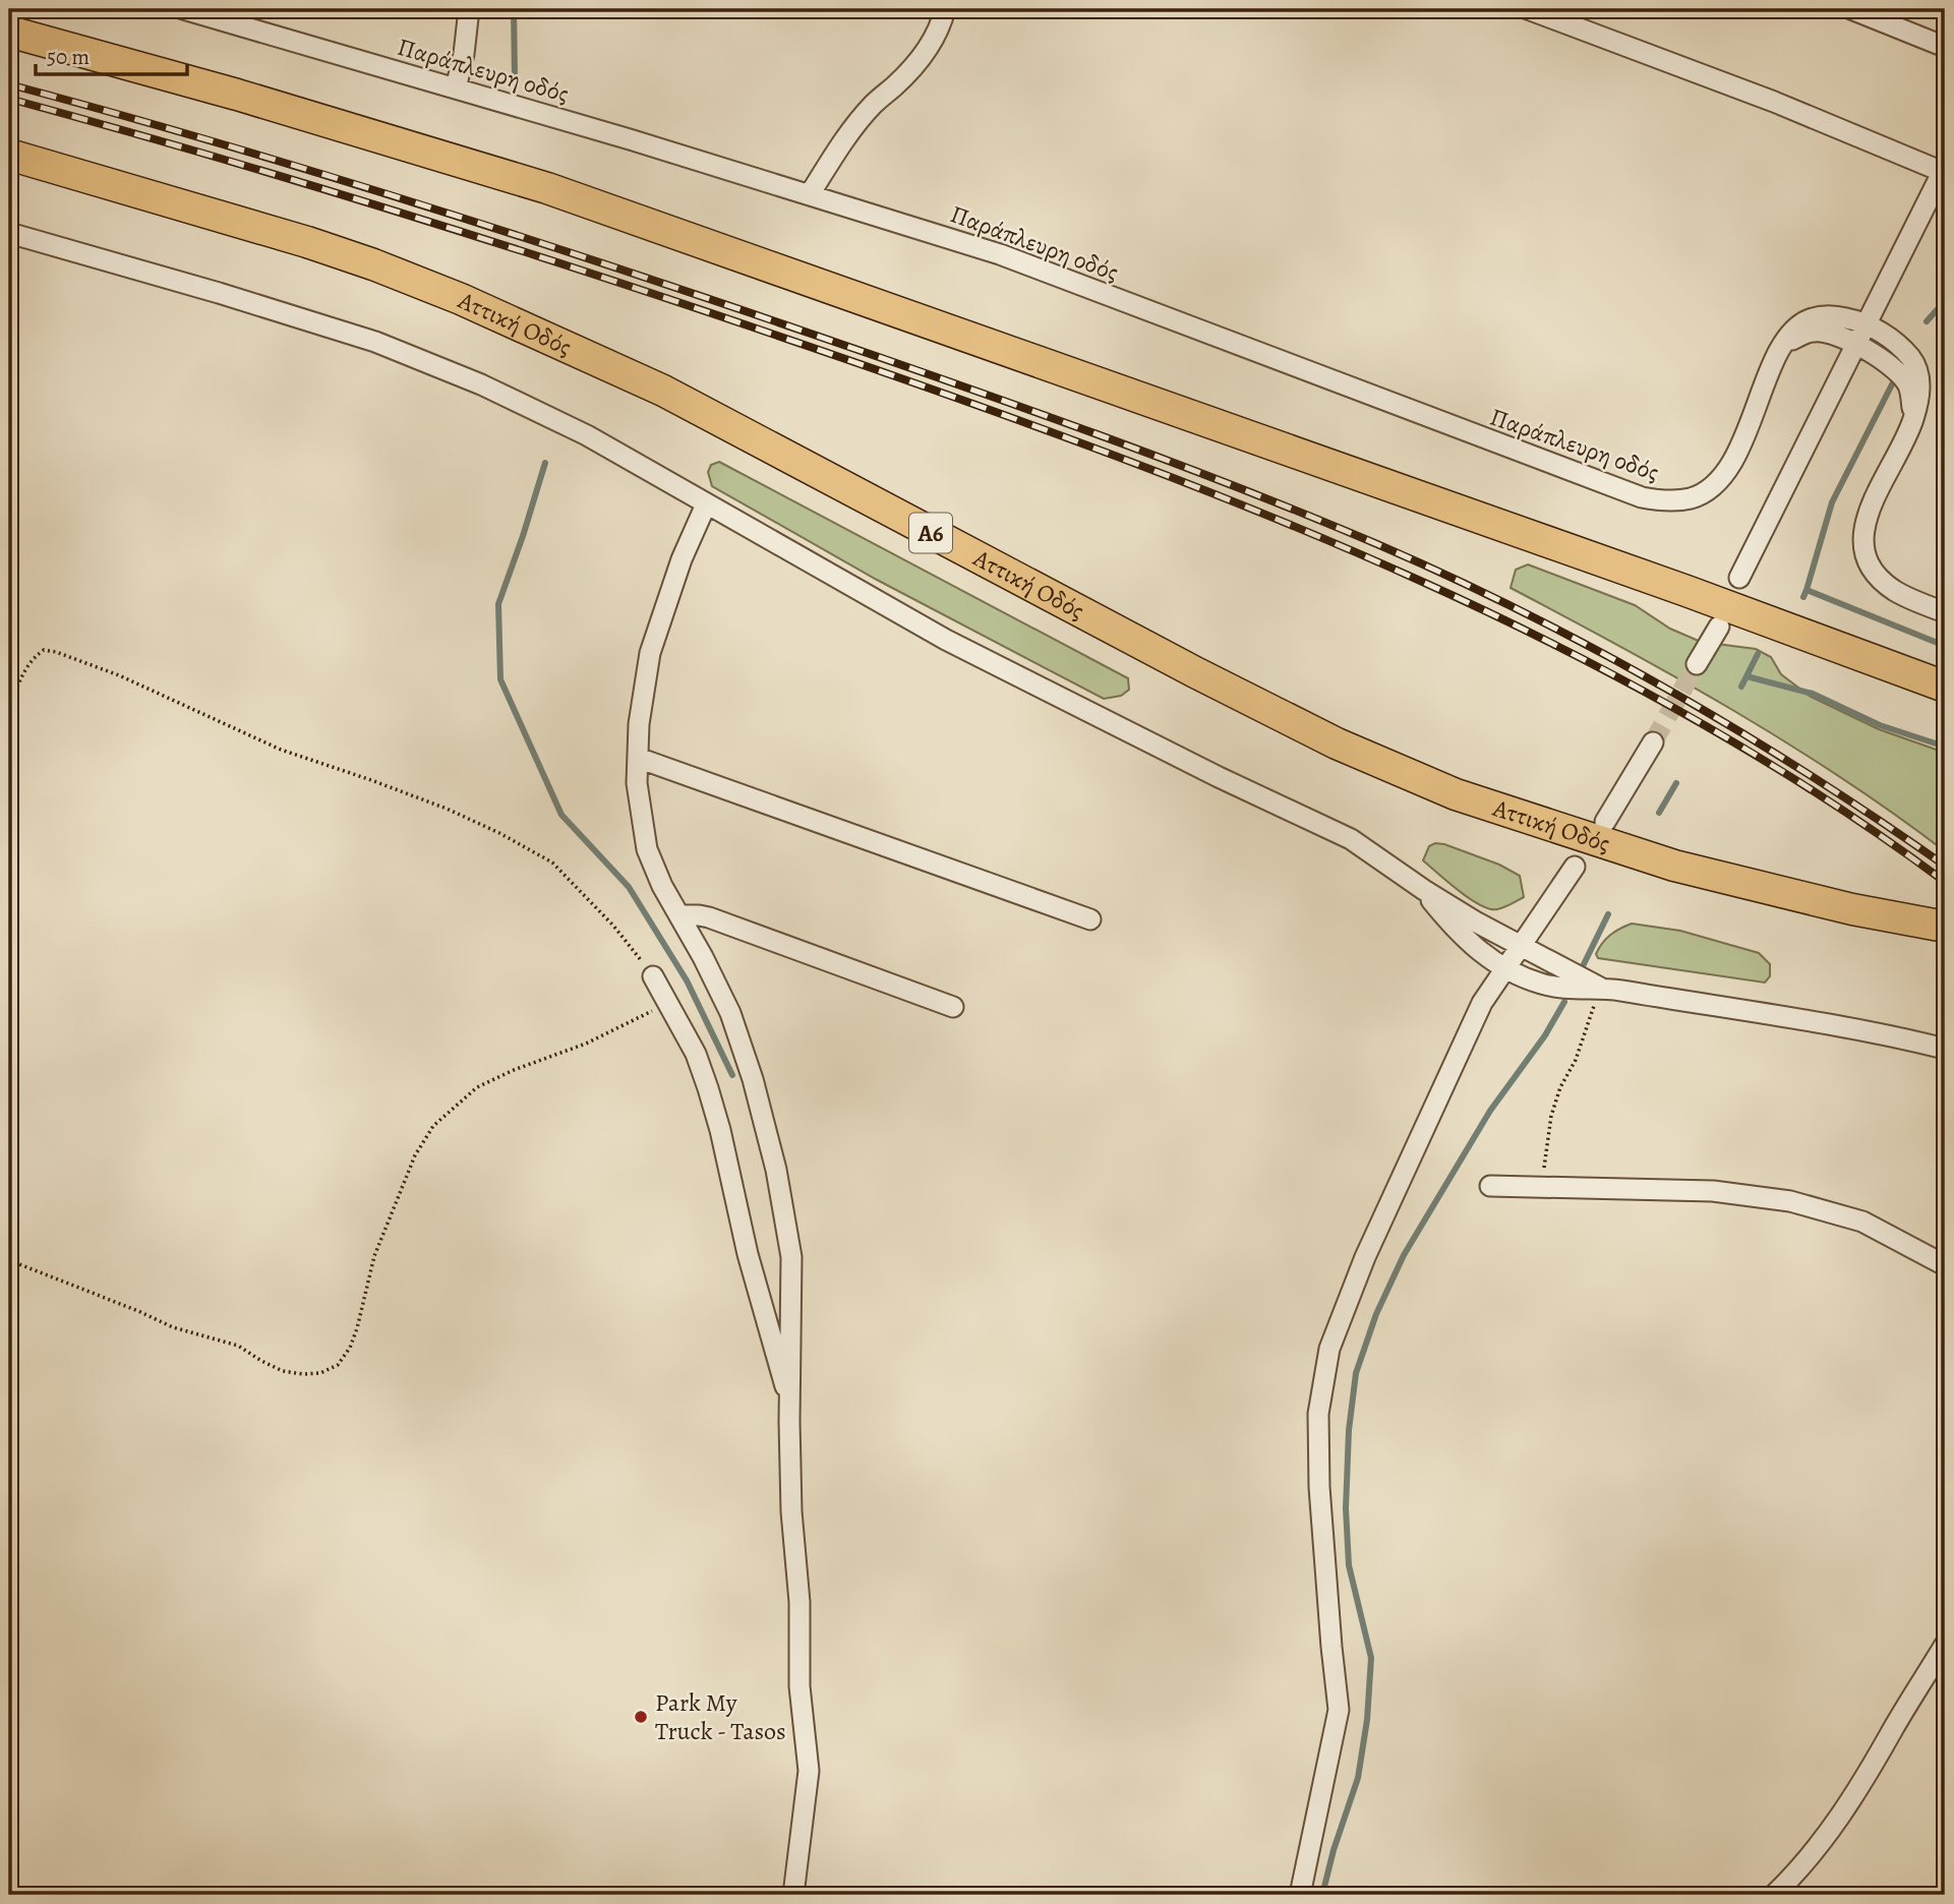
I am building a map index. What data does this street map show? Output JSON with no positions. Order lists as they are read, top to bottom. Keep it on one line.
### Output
{"streets":{"highway":["Αττική Οδός","Α6"],"street":["Παράπλευρη οδός"]},"places":["Park My Truck - Tasos"],"scale_bar":"50 m"}
